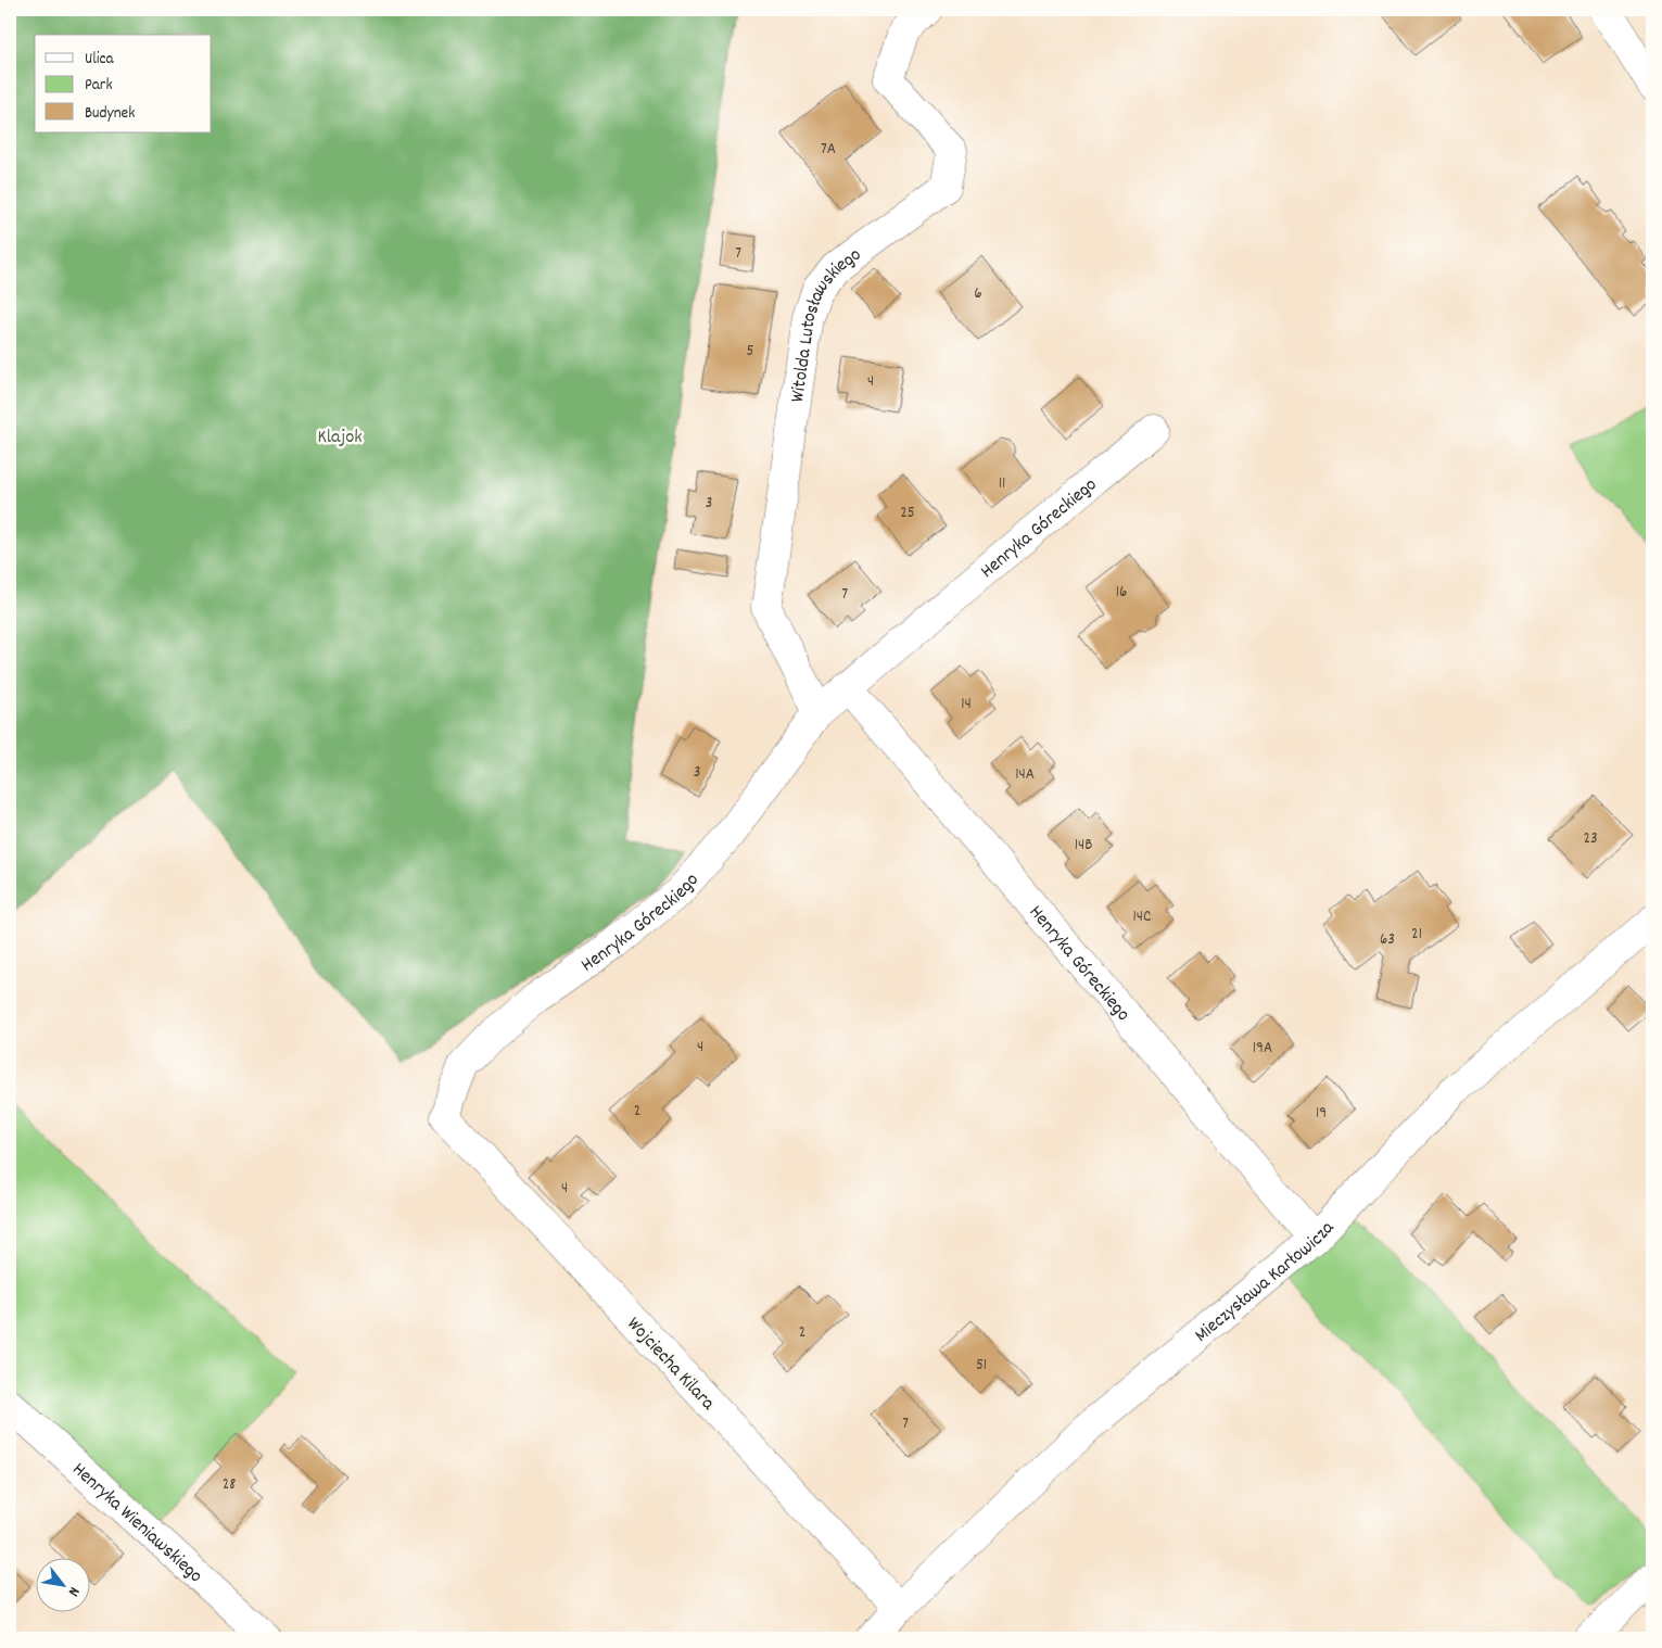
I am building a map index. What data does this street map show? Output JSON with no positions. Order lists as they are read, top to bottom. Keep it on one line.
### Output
{"streets":{"street":["Witolda Lutosławskiego","Henryka Góreckiego","Mieczysława Karłowicza","Wojciecha Kilara","Henryka Wieniawskiego"]},"crossings":[["Witolda Lutosławskiego","Henryka Góreckiego"],["Henryka Góreckiego","Mieczysława Karłowicza"],["Henryka Góreckiego","Wojciecha Kilara"],["Mieczysława Karłowicza","Wojciecha Kilara"]],"parks":["Klajok"],"house_numbers":["7A","7","6","5","4","11","3","25","16","7","14","3","14A","23","14B","14C","21","63","4","19A","2","19","4","2","51","7","28"],"legend":["Ulica","Park","Budynek"],"north":"bottom right"}
